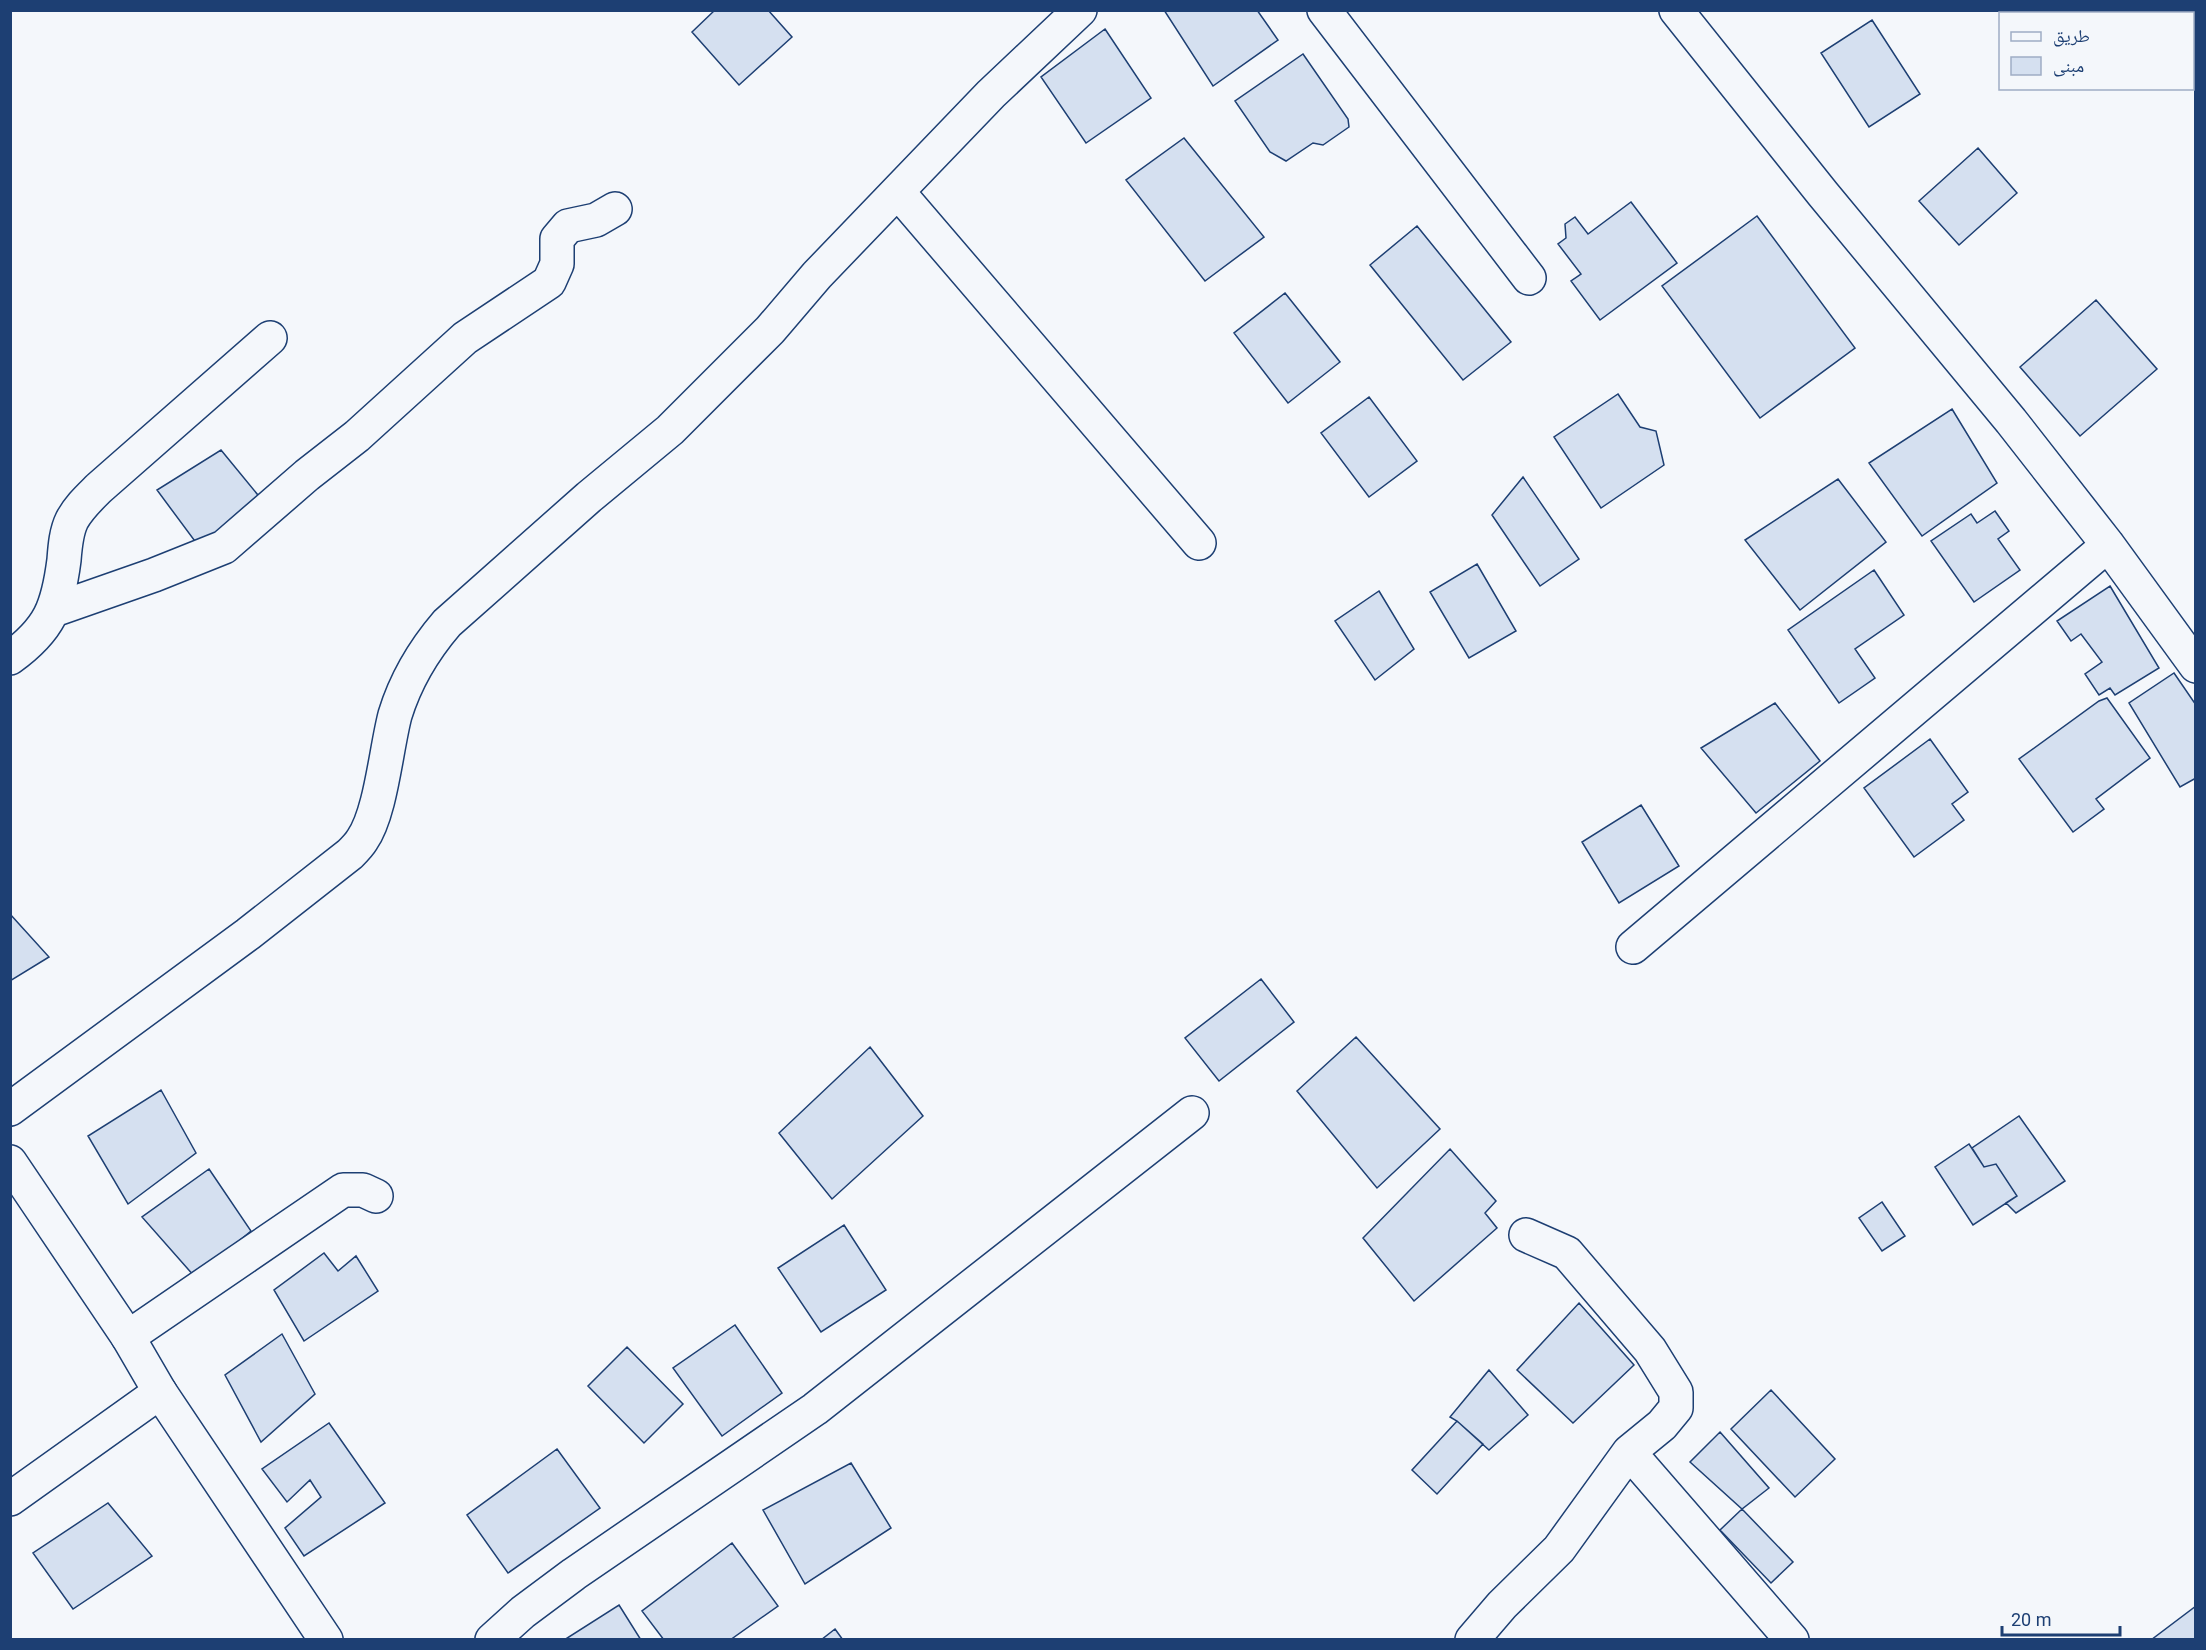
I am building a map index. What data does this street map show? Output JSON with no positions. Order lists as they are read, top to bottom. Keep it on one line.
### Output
{"legend":["طريق","مبنى"],"scale_bar":"20 m"}
